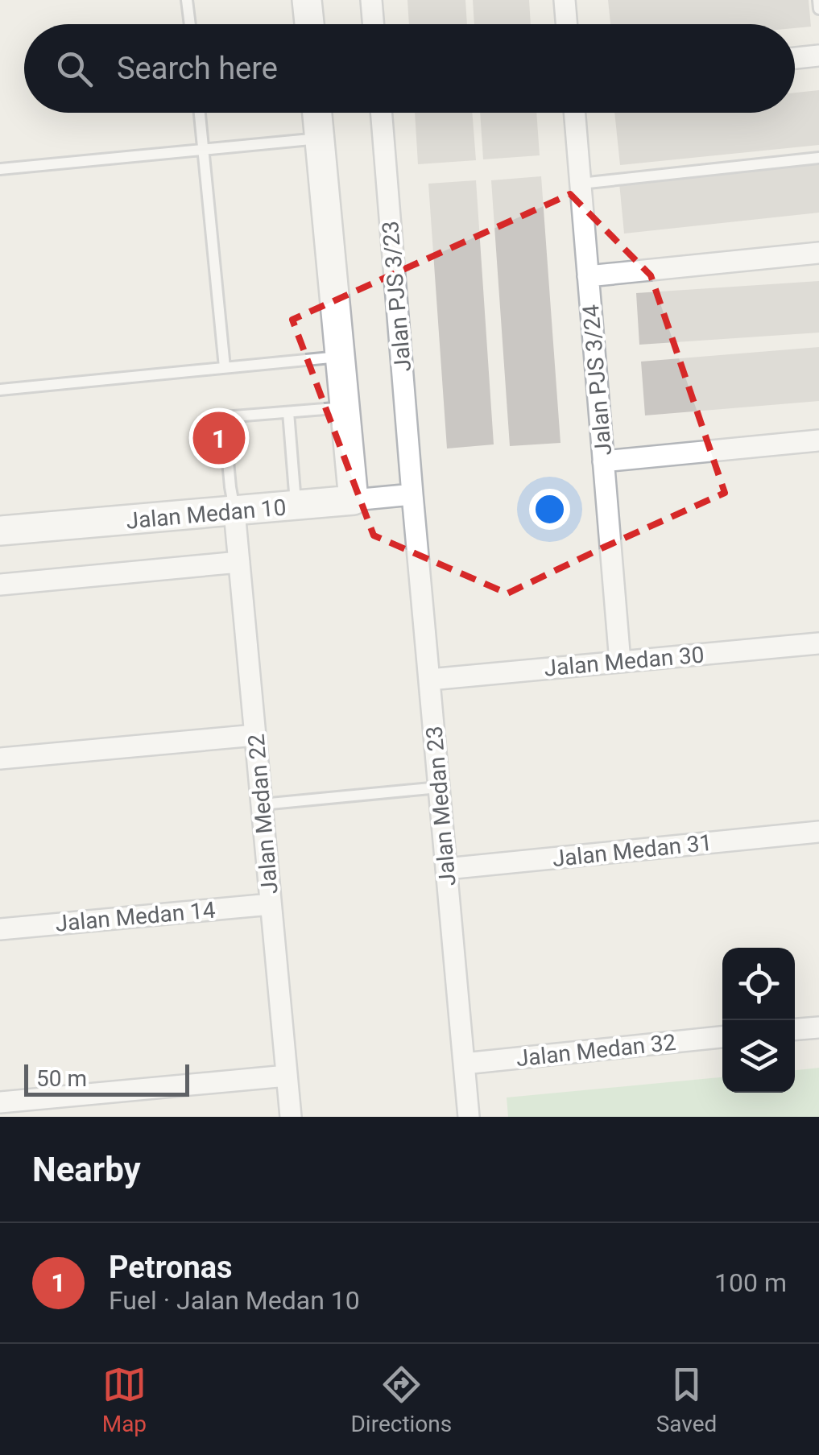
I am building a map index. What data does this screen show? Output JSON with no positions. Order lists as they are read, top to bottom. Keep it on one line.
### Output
{"streets":{"main road":["Jalan Medan 10"],"street":["Jalan PJS 3/23","Jalan PJS 3/24","Jalan Medan 30","Jalan Medan 23","Jalan Medan 22","Jalan Medan 31","Jalan Medan 14","Jalan Medan 32"]},"crossings":[["Jalan PJS 3/23","Jalan Medan 10"],["Jalan PJS 3/23","Jalan Medan 23"],["Jalan PJS 3/24","Jalan Medan 30"],["Jalan Medan 10","Jalan Medan 23"],["Jalan Medan 10","Jalan Medan 22"],["Jalan Medan 30","Jalan Medan 23"],["Jalan Medan 23","Jalan Medan 31"],["Jalan Medan 23","Jalan Medan 32"],["Jalan Medan 22","Jalan Medan 14"]],"scale_bar":"50 m","page":{"search":"Search here","pins":"1","scale":"50 m","heading":"Nearby","list":[{"mark":"1","name":"Petronas","note":"Fuel · Jalan Medan 10","value":"100 m"}],"nav":["Map","Directions","Saved"]}}
